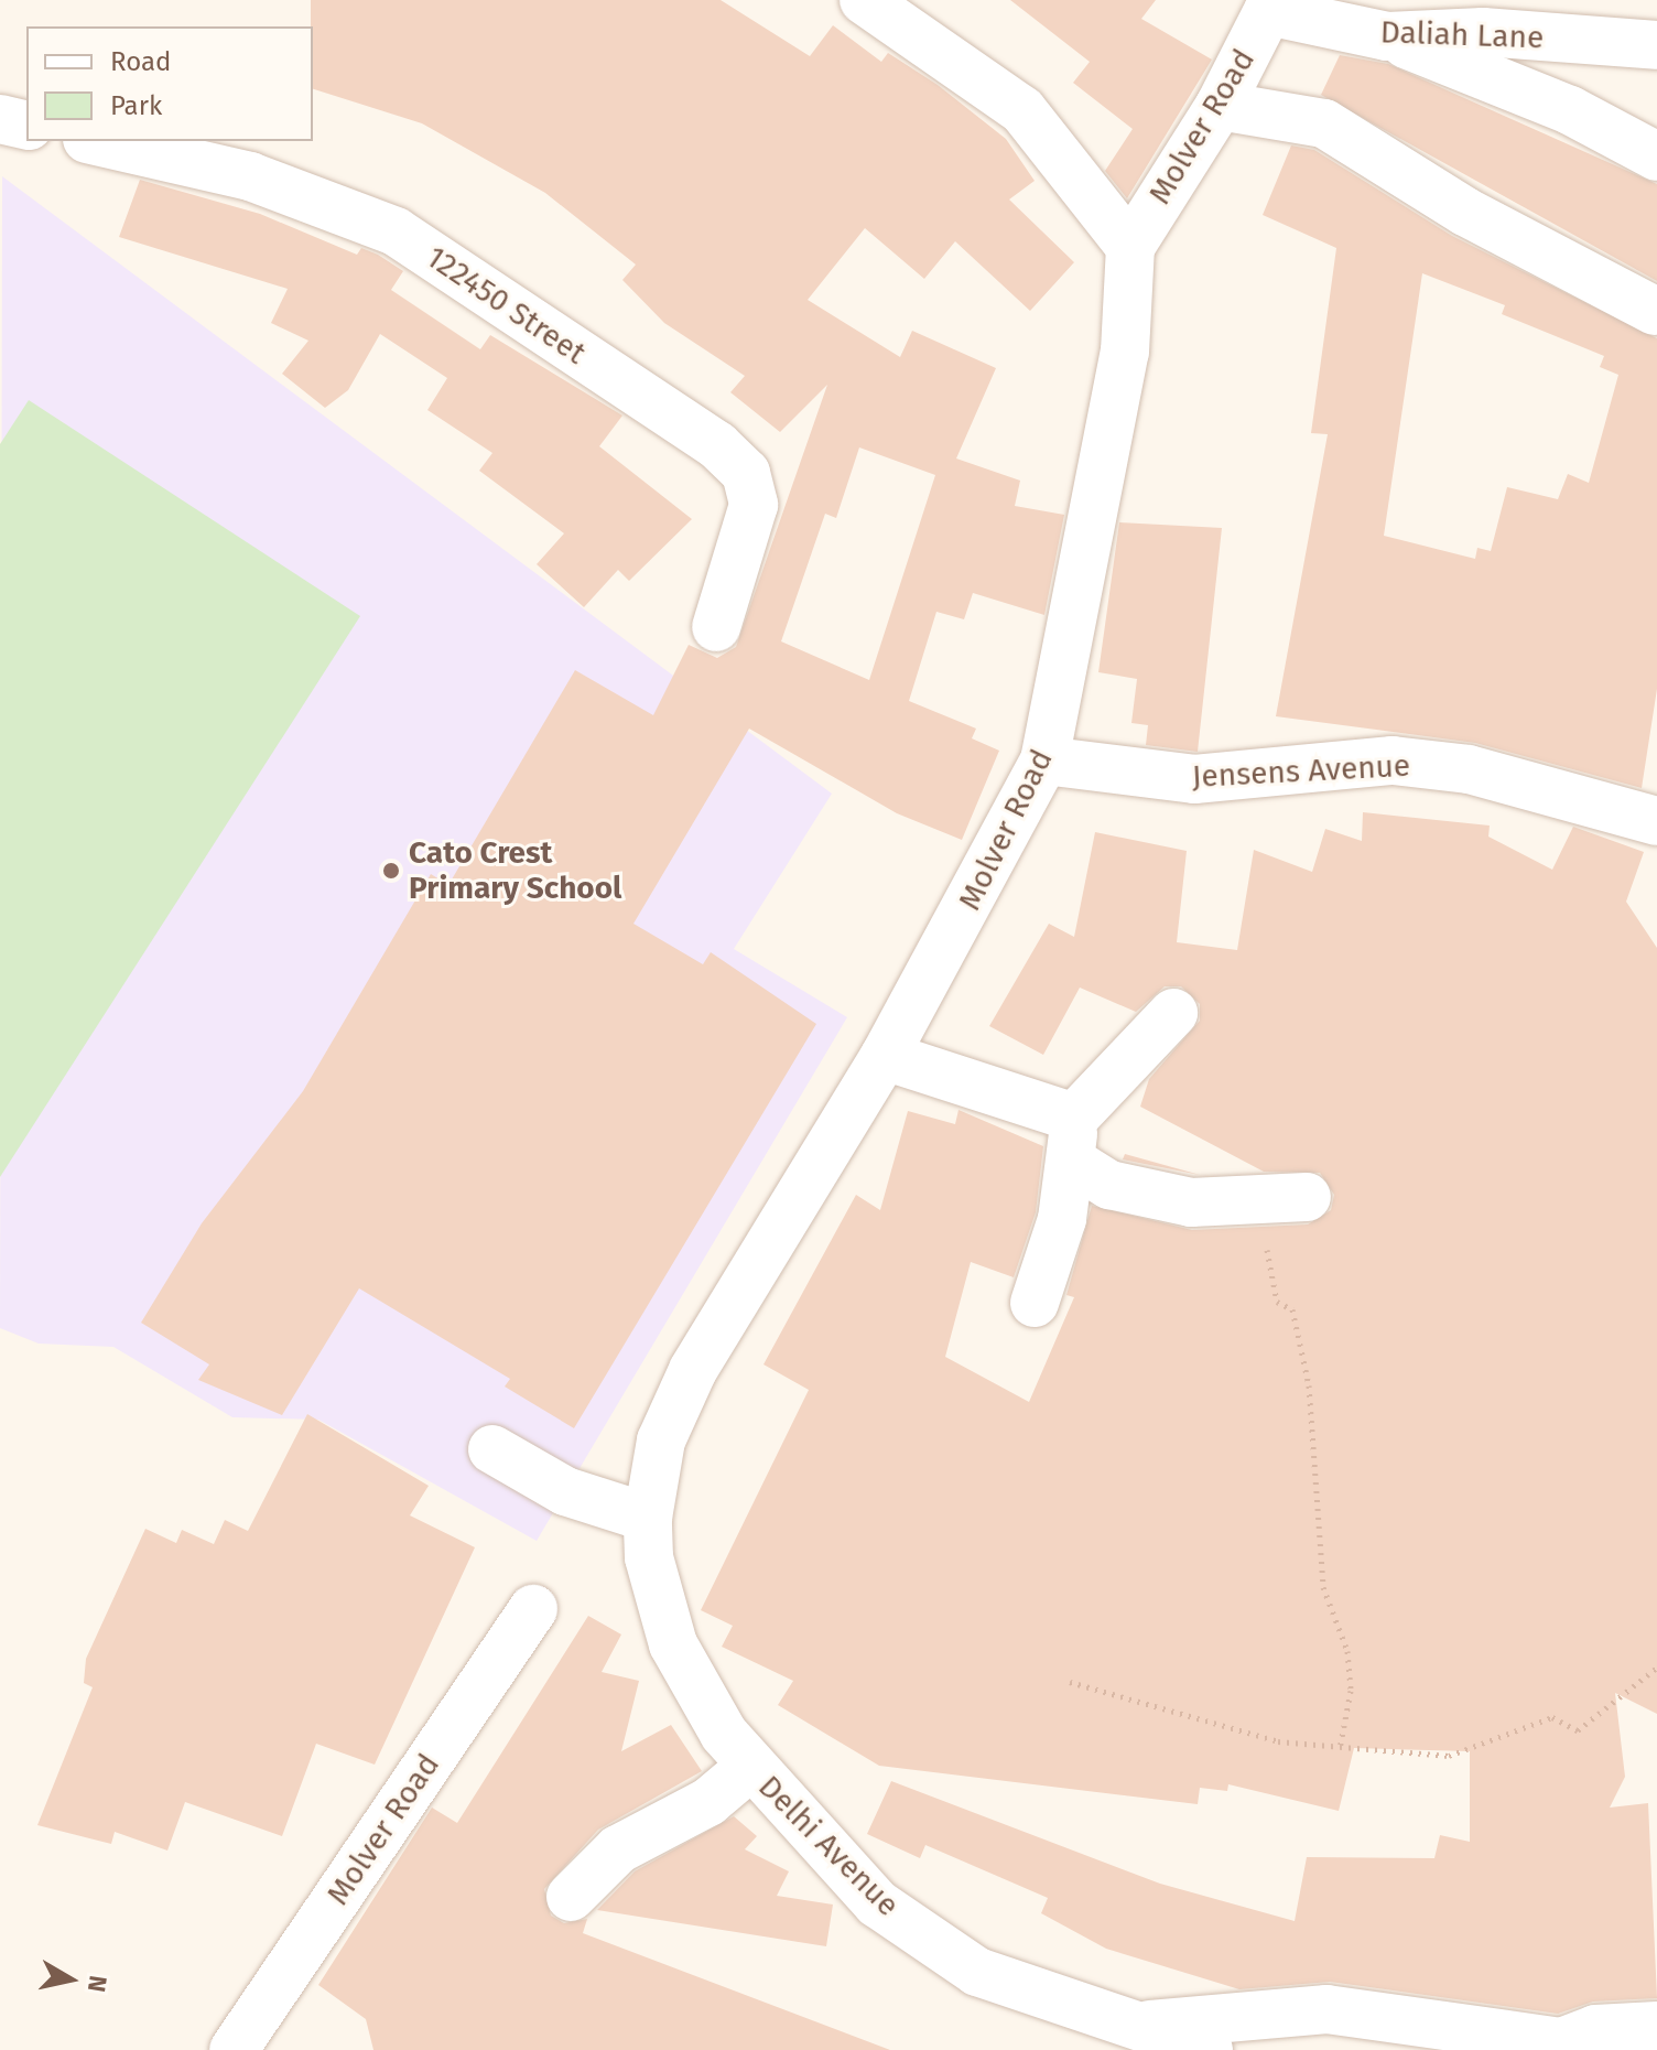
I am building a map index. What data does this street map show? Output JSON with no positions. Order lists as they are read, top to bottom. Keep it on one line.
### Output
{"streets":{"street":["Daliah Lane","Molver Road","122450 Street","Jensens Avenue","Delhi Avenue"]},"crossings":[["Daliah Lane","Molver Road"],["Molver Road","Jensens Avenue"],["Molver Road","Delhi Avenue"]],"places":["Cato Crest Primary School"],"legend":["Road","Park"],"north":"right"}
